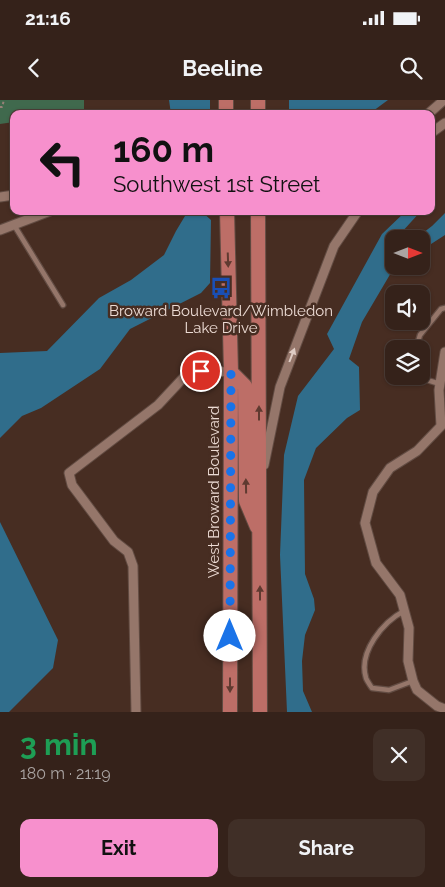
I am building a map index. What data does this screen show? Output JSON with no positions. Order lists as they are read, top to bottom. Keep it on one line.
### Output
{"streets":{"main road":["West Broward Boulevard"]},"places":{"bus stop":["Broward Boulevard/Wimbledon Lake Drive"]},"north":"right","page":{"status":"21:16","header":"Beeline","turn":["160 m","Southwest 1st Street"],"heading":["3 min","180 m · 21:19"],"buttons":["Exit","Share"]}}
